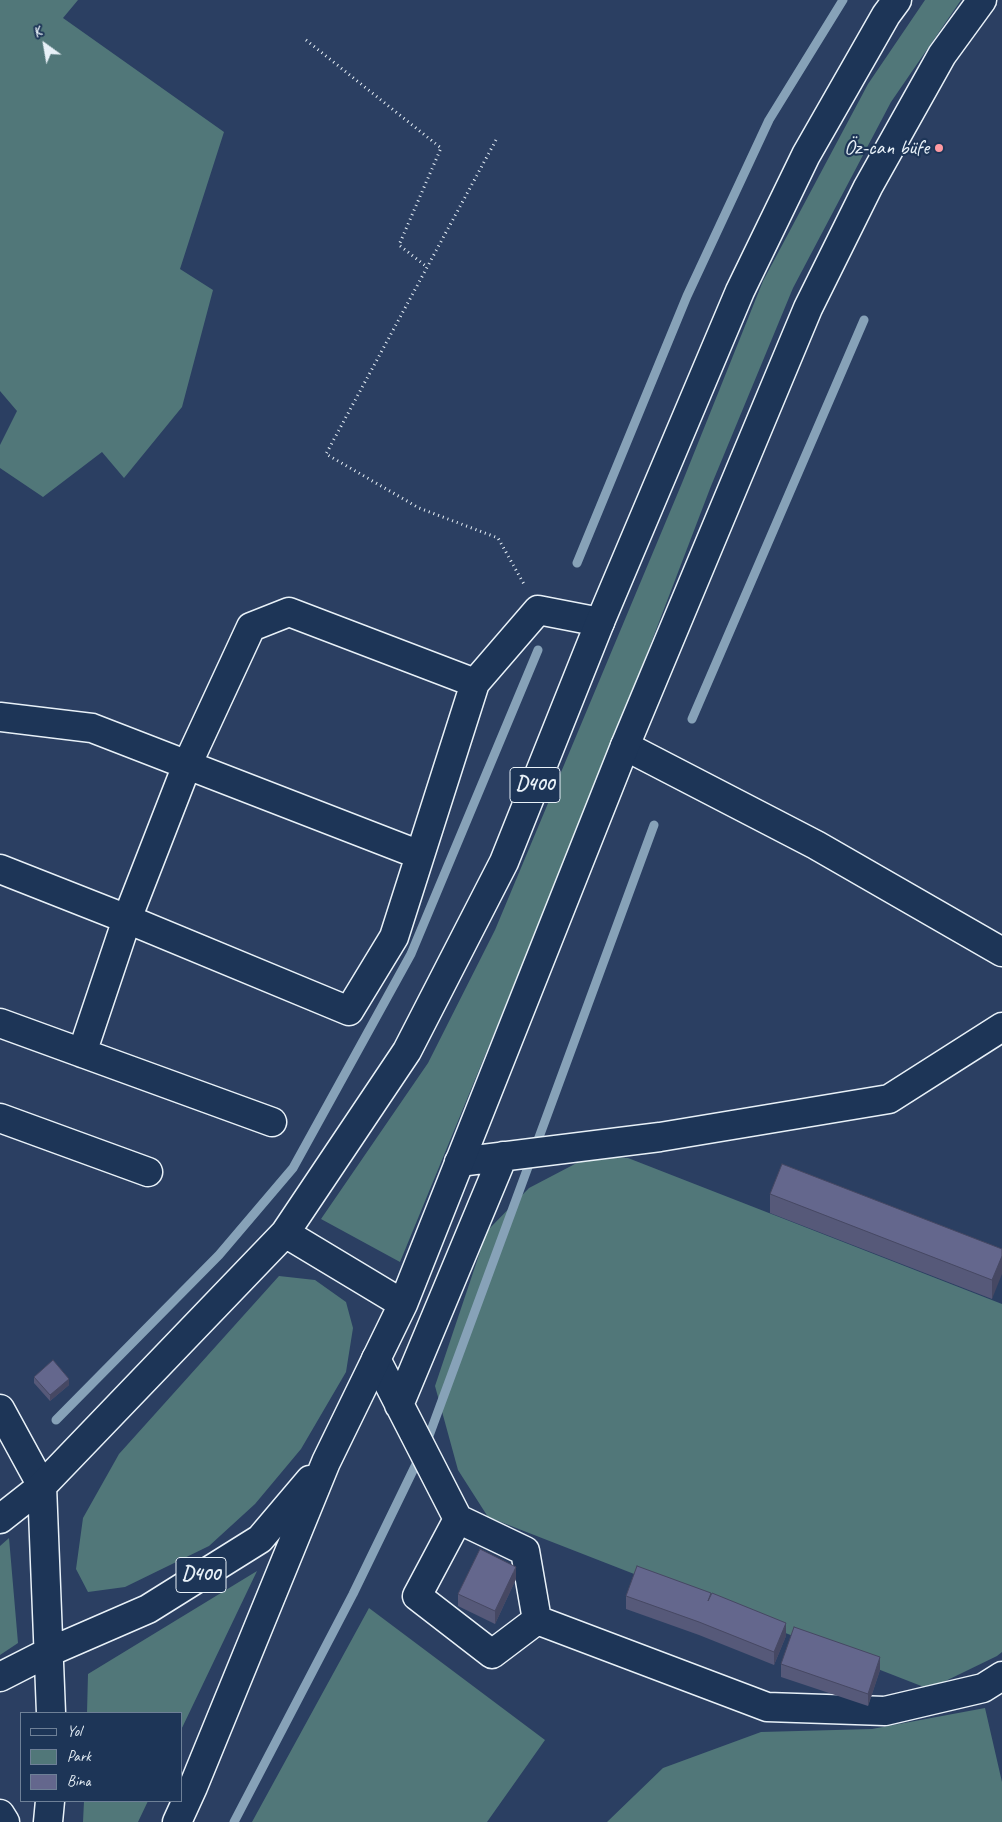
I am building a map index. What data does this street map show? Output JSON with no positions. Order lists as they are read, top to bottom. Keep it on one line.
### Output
{"streets":{"main road":["D400"]},"places":["Öz-can büfe"],"legend":["Yol","Park","Bina"],"north":"top left"}
